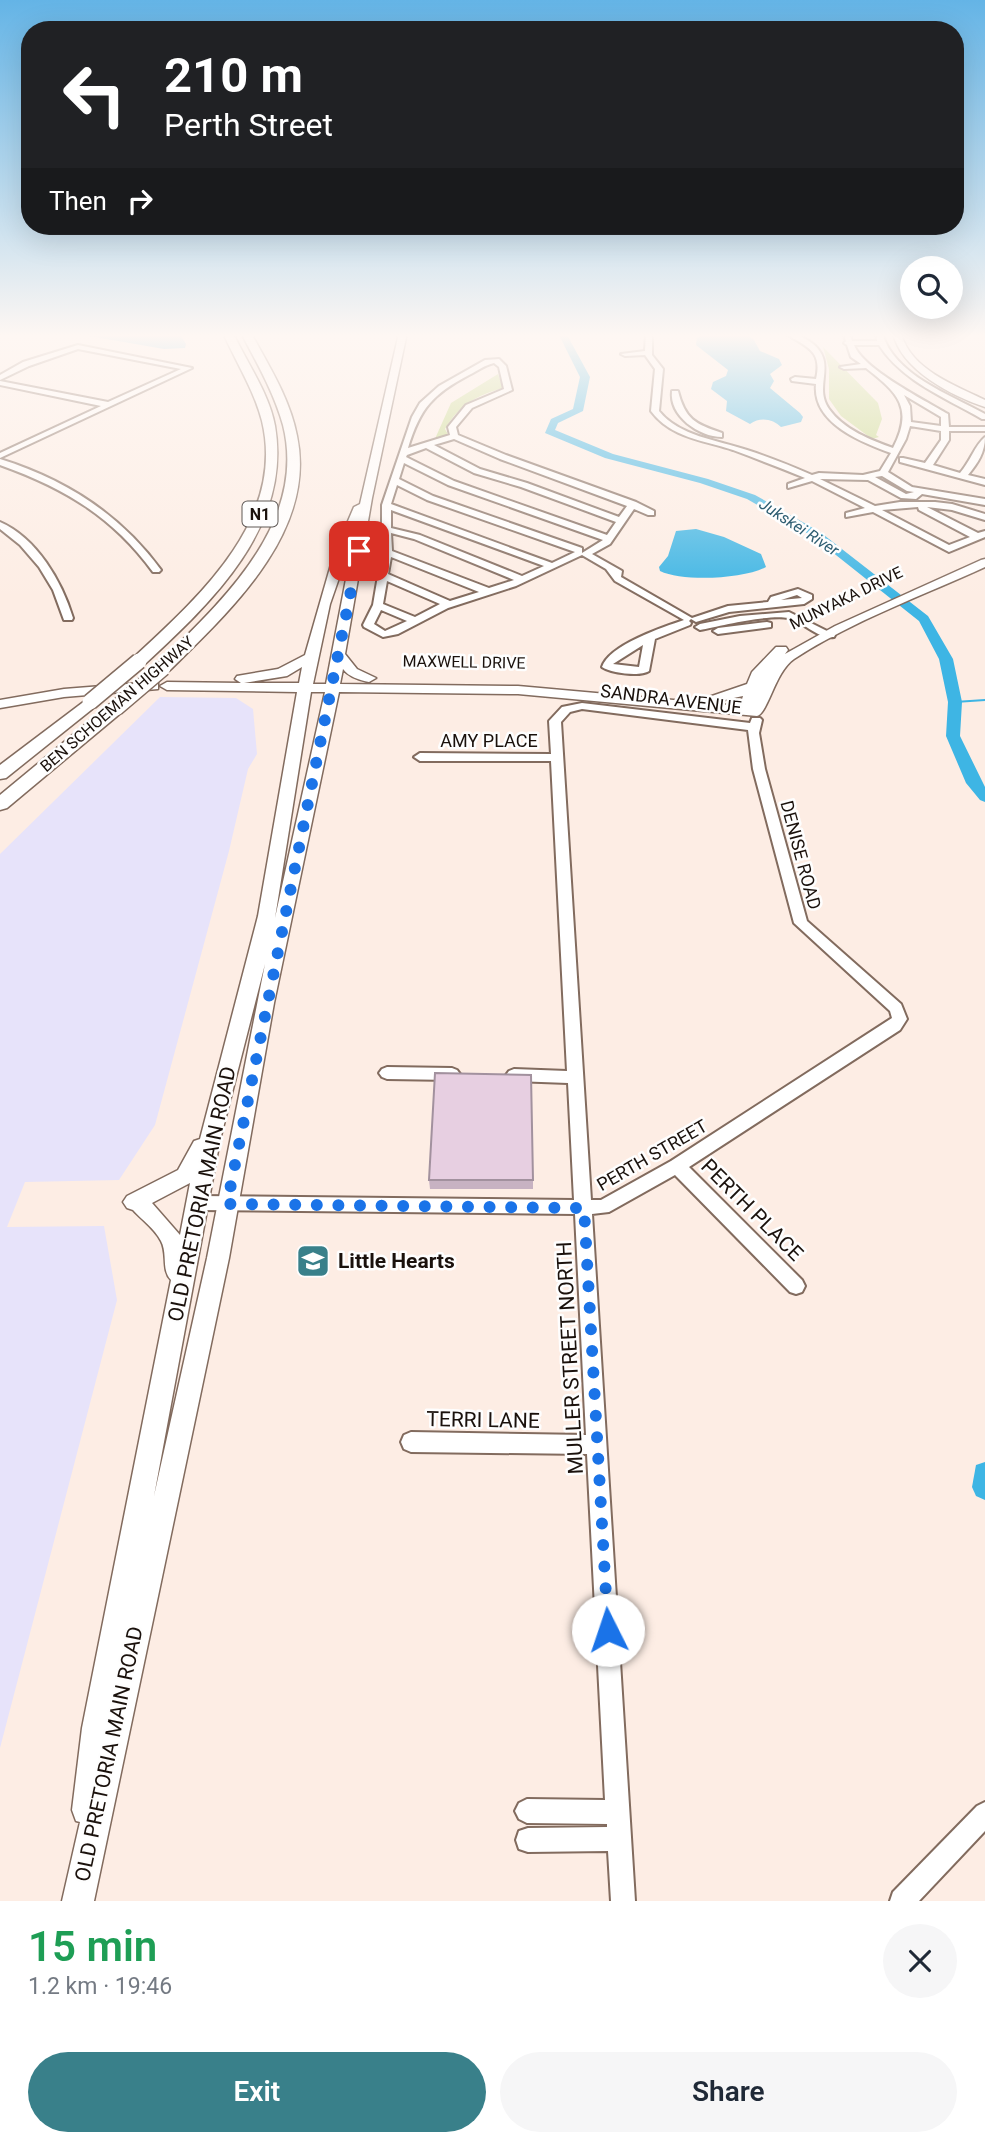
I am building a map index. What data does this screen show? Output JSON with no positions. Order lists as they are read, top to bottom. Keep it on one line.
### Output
{"streets":{"highway":["N1","BEN SCHOEMAN HIGHWAY"],"main road":["MUNYAKA DRIVE","MAXWELL DRIVE","OLD PRETORIA MAIN ROAD"],"street":["SANDRA AVENUE","AMY PLACE","DENISE ROAD","PERTH STREET","PERTH PLACE","MULLER STREET NORTH","TERRI LANE"]},"crossings":[["MUNYAKA DRIVE","MAXWELL DRIVE"],["MUNYAKA DRIVE","SANDRA AVENUE"],["MUNYAKA DRIVE","DENISE ROAD"],["MAXWELL DRIVE","SANDRA AVENUE"],["MAXWELL DRIVE","DENISE ROAD"],["MAXWELL DRIVE","OLD PRETORIA MAIN ROAD"],["SANDRA AVENUE","DENISE ROAD"],["SANDRA AVENUE","MULLER STREET NORTH"],["AMY PLACE","MULLER STREET NORTH"],["DENISE ROAD","PERTH STREET"],["PERTH STREET","OLD PRETORIA MAIN ROAD"],["PERTH STREET","PERTH PLACE"],["PERTH STREET","MULLER STREET NORTH"],["MULLER STREET NORTH","TERRI LANE"]],"water":["Jukskei River"],"places":{"school or university":["Little Hearts"]},"page":{"turn":["210 m","Perth Street"],"then":"Then","heading":["15 min","1.2 km · 19:46"],"buttons":["Exit","Share"]}}
